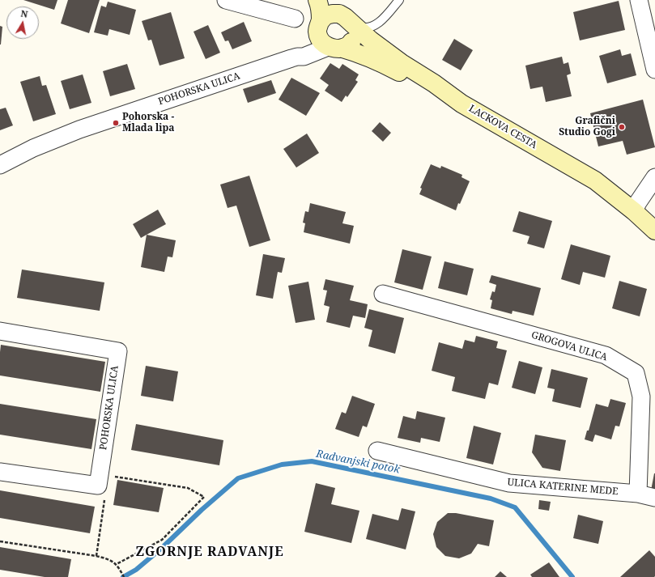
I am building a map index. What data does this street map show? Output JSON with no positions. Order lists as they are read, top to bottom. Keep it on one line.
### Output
{"streets":{"street":["POHORSKA ULICA","LACKOVA CESTA","GROGOVA ULICA","ULICA KATERINE MEDE"]},"crossings":[["POHORSKA ULICA","LACKOVA CESTA"],["GROGOVA ULICA","ULICA KATERINE MEDE"]],"districts":["ZGORNJE RADVANJE"],"water":["Radvanjski potok"],"places":["Pohorska - Mlada lipa","Grafični Studio Gogi"],"north":"top"}
